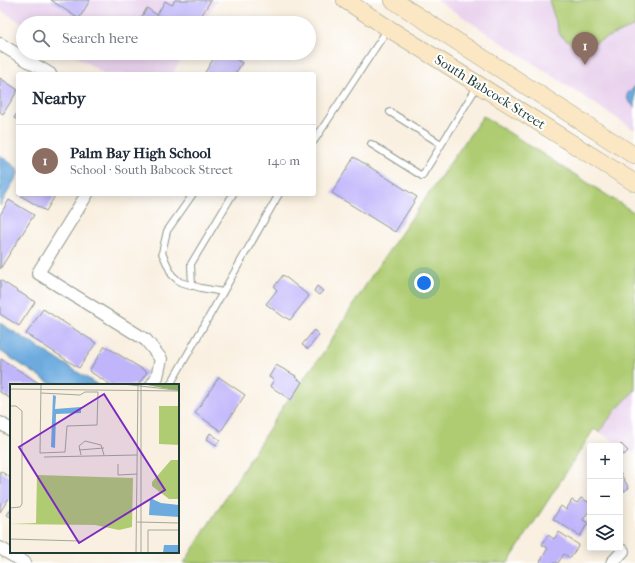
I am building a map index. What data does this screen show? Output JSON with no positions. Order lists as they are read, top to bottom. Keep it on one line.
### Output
{"streets":{"main road":["South Babcock Street"]},"page":{"search":"Search here","pins":"1","heading":"Nearby","list":[{"mark":"1","name":"Palm Bay High School","note":"School · South Babcock Street","value":"140 m"}],"map_buttons":["+","−"]}}
